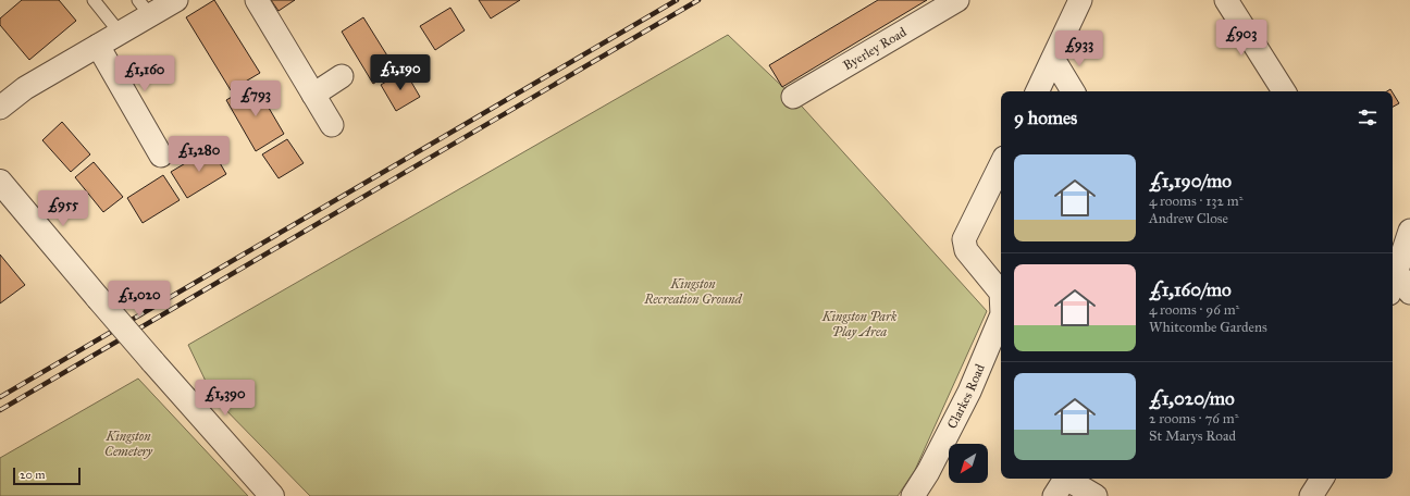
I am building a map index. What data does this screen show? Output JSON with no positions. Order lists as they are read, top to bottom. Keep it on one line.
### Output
{"streets":{"street":["Byerley Road","Clarkes Road"]},"parks":["Kingston Recreation Ground","Kingston Park Play Area","Kingston Cemetery"],"scale_bar":"20 m","north":"bottom left","page":{"price":["£903","£933","£1,190","£1,160","£793","£1,280","£955","£1,020","£1,390"],"heading":"9 homes","list":[{"name":"£1,190/mo","note":"4 rooms · 132 m² · Andrew Close"},{"name":"£1,160/mo","note":"4 rooms · 96 m² · Whitcombe Gardens"},{"name":"£1,020/mo","note":"2 rooms · 76 m² · St Marys Road"}],"scale":"20 m"}}
